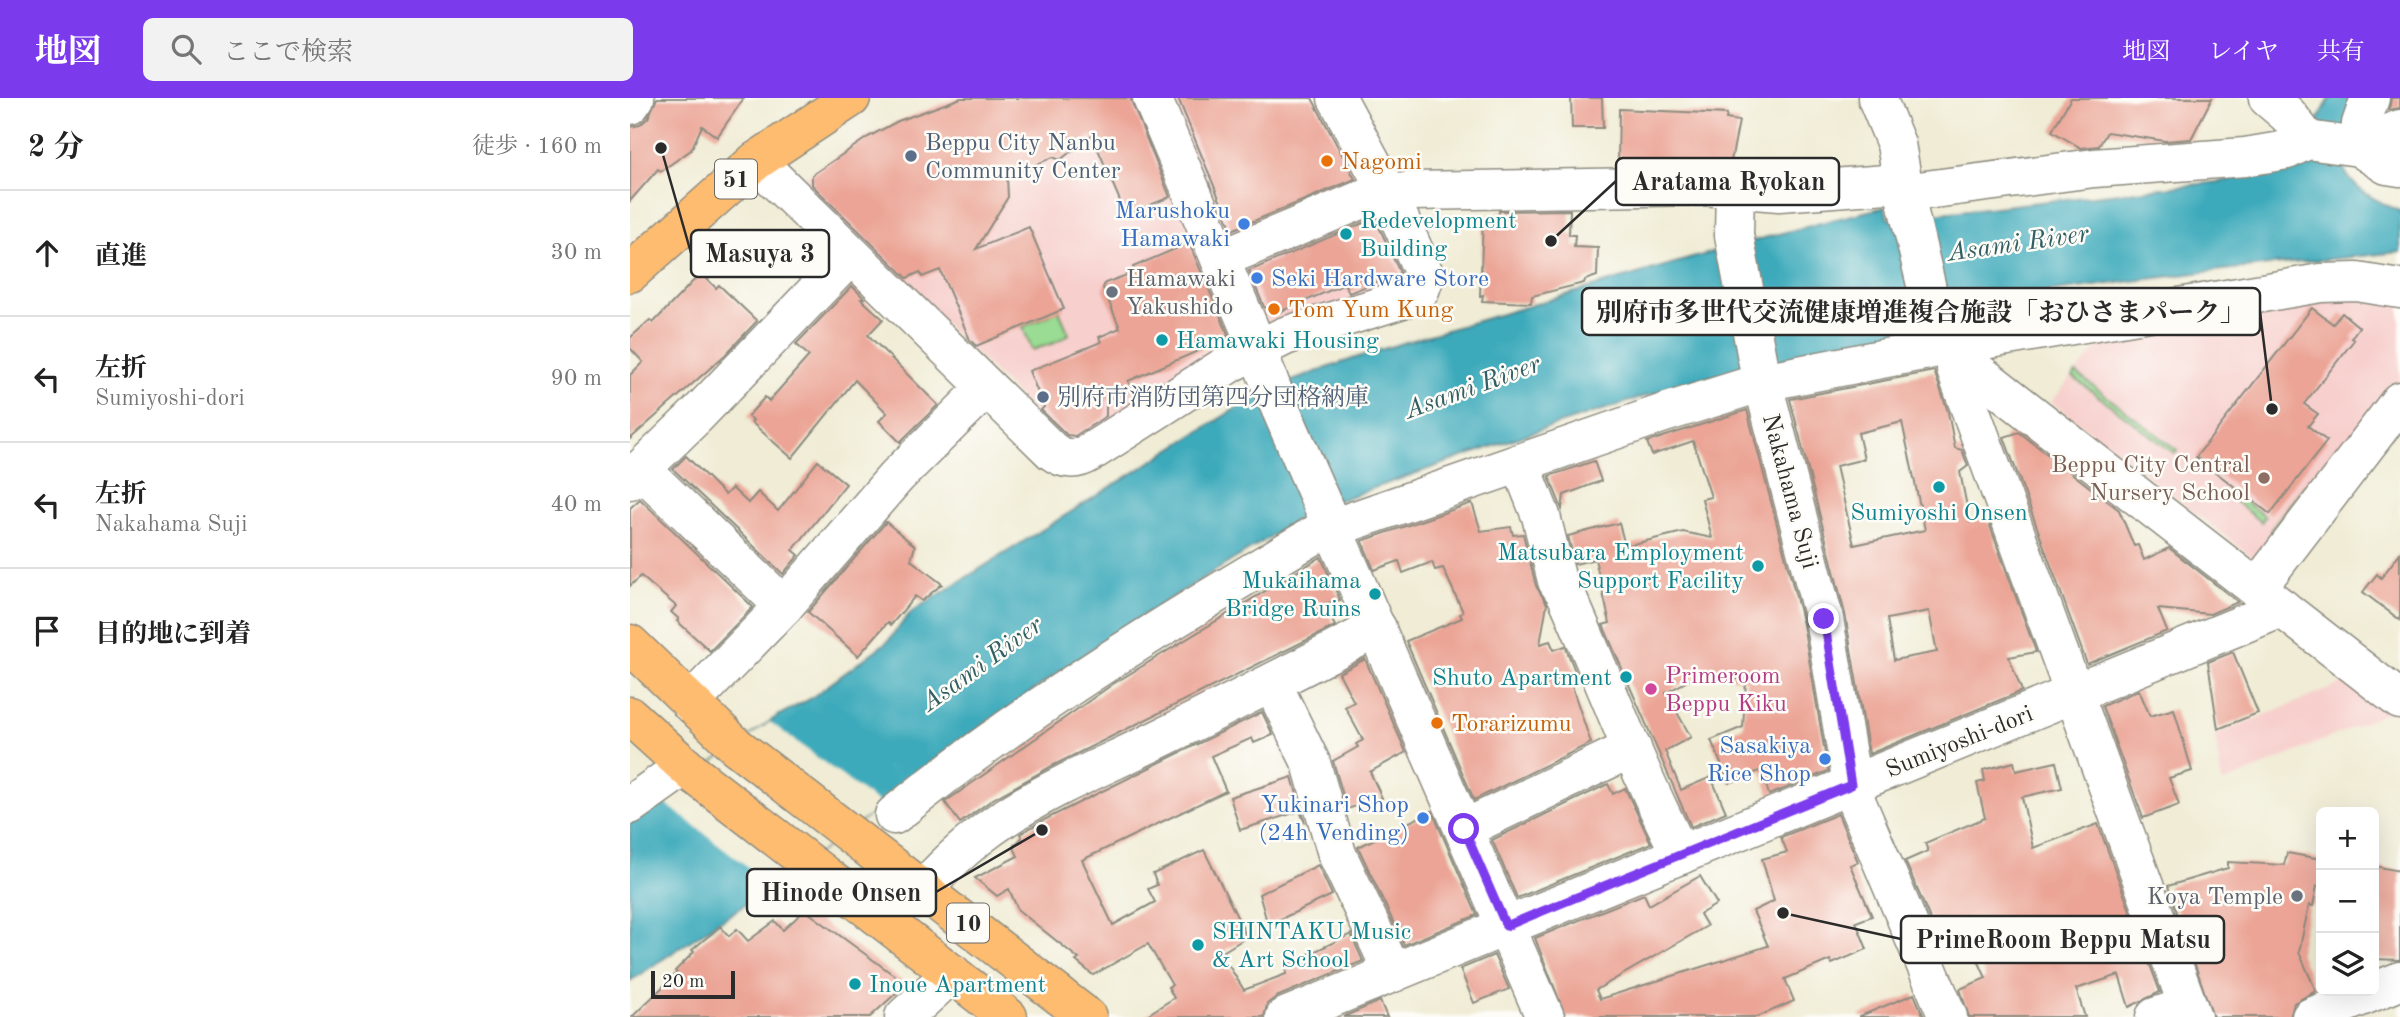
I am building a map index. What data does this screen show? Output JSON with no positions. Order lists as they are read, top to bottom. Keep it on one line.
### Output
{"streets":{"main road":["51","10"],"street":["Nakahama Suji","Sumiyoshi-dori"]},"crossings":[["Nakahama Suji","Sumiyoshi-dori"]],"water":["Asami River"],"places":["Masuya 3","Beppu City Nanbu Community Center","Nagomi","Marushoku Hamawaki","Redevelopment Building","Aratama Ryokan","Seki Hardware Store","Hamawaki Yakushido","Tom Yum Kung","Hamawaki Housing","別府市消防団第四分団格納庫","別府市多世代交流健康増進複合施設「おひさまパーク」","Beppu City Central Nursery School","Sumiyoshi Onsen","Matsubara Employment Support Facility","Mukaihama Bridge Ruins","Shuto Apartment","Primeroom Beppu Kiku","Torarizumu","Sasakiya Rice Shop","Yukinari Shop (24h Vending)","Hinode Onsen","Koya Temple","PrimeRoom Beppu Matsu","SHINTAKU Music & Art School","Inoue Apartment"],"scale_bar":"20 m","page":{"header":"地図","search":"ここで検索","nav":["地図","レイヤ","共有"],"heading":["2 分","徒歩 · 160 m"],"list":[["直進","30 m"],["左折","Sumiyoshi-dori","90 m"],["左折","Nakahama Suji","40 m"],"目的地に到着"],"map_buttons":["+","−"],"scale":"20 m"}}
